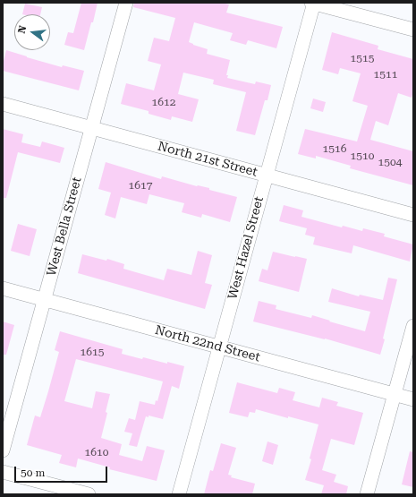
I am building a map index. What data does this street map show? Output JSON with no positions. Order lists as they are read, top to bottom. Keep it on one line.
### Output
{"streets":{"street":["North 21st Street","West Bella Street","West Hazel Street","North 22nd Street"]},"crossings":[["North 21st Street","West Bella Street"],["North 21st Street","West Hazel Street"],["West Bella Street","North 22nd Street"],["West Hazel Street","North 22nd Street"]],"house_numbers":["1515","1511","1612","1516","1510","1504","1617","1615","1610"],"scale_bar":"50 m","north":"left"}
